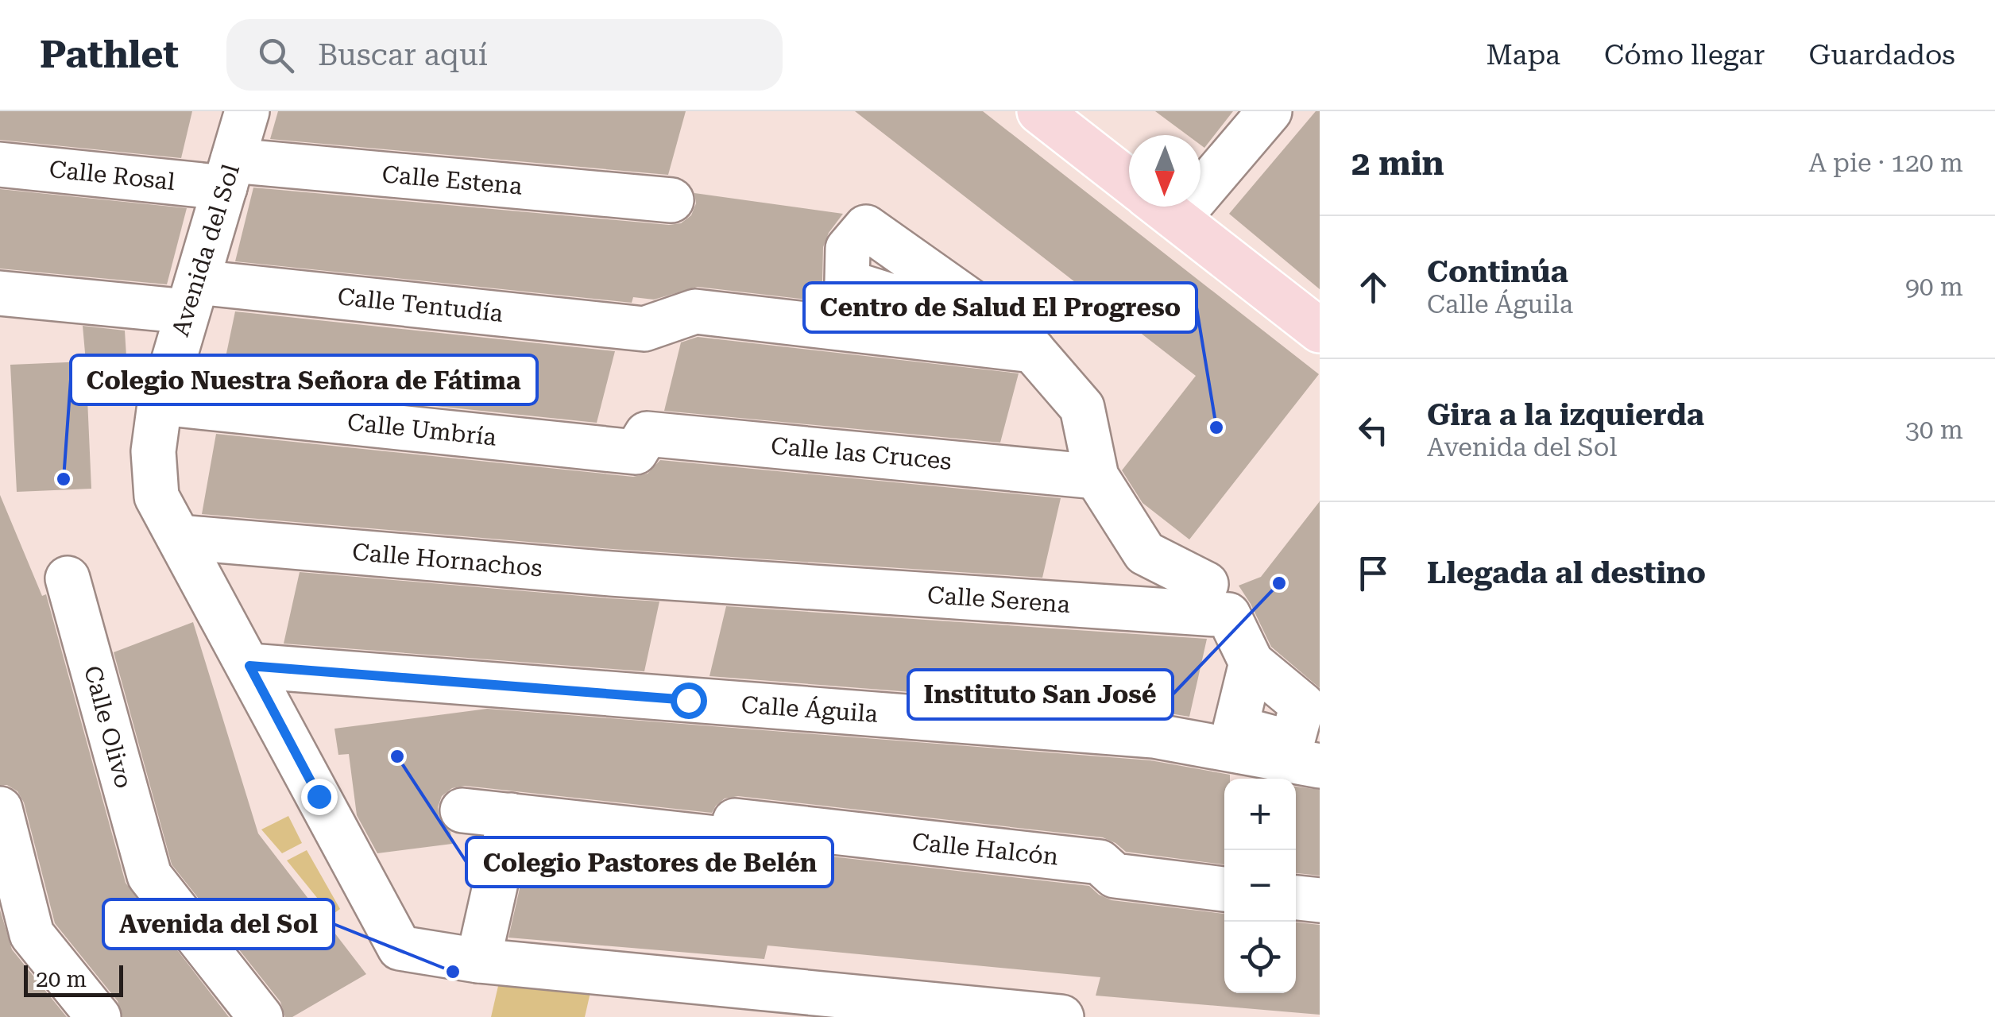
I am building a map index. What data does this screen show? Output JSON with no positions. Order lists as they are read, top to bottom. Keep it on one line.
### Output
{"streets":{"street":["Calle Rosal","Calle Estena","Avenida del Sol","Calle Tentudía","Calle Umbría","Calle las Cruces","Calle Hornachos","Calle Serena","Calle Águila","Calle Olivo","Calle Halcón"]},"crossings":[["Calle Rosal","Calle Estena"],["Calle Rosal","Avenida del Sol"],["Calle Estena","Avenida del Sol"],["Avenida del Sol","Calle Tentudía"],["Avenida del Sol","Calle Umbría"],["Avenida del Sol","Calle Hornachos"],["Avenida del Sol","Calle Águila"],["Calle Umbría","Calle las Cruces"],["Calle Hornachos","Calle Serena"]],"places":["Centro de Salud El Progreso","Colegio Nuestra Señora de Fátima","Instituto San José","Colegio Pastores de Belén","Avenida del Sol"],"scale_bar":"20 m","north":"bottom","page":{"header":"Pathlet","search":"Buscar aquí","nav":["Mapa","Cómo llegar","Guardados"],"heading":["2 min","A pie · 120 m"],"list":[["Continúa","Calle Águila","90 m"],["Gira a la izquierda","Avenida del Sol","30 m"],"Llegada al destino"],"map_buttons":["+","−"],"scale":"20 m"}}
